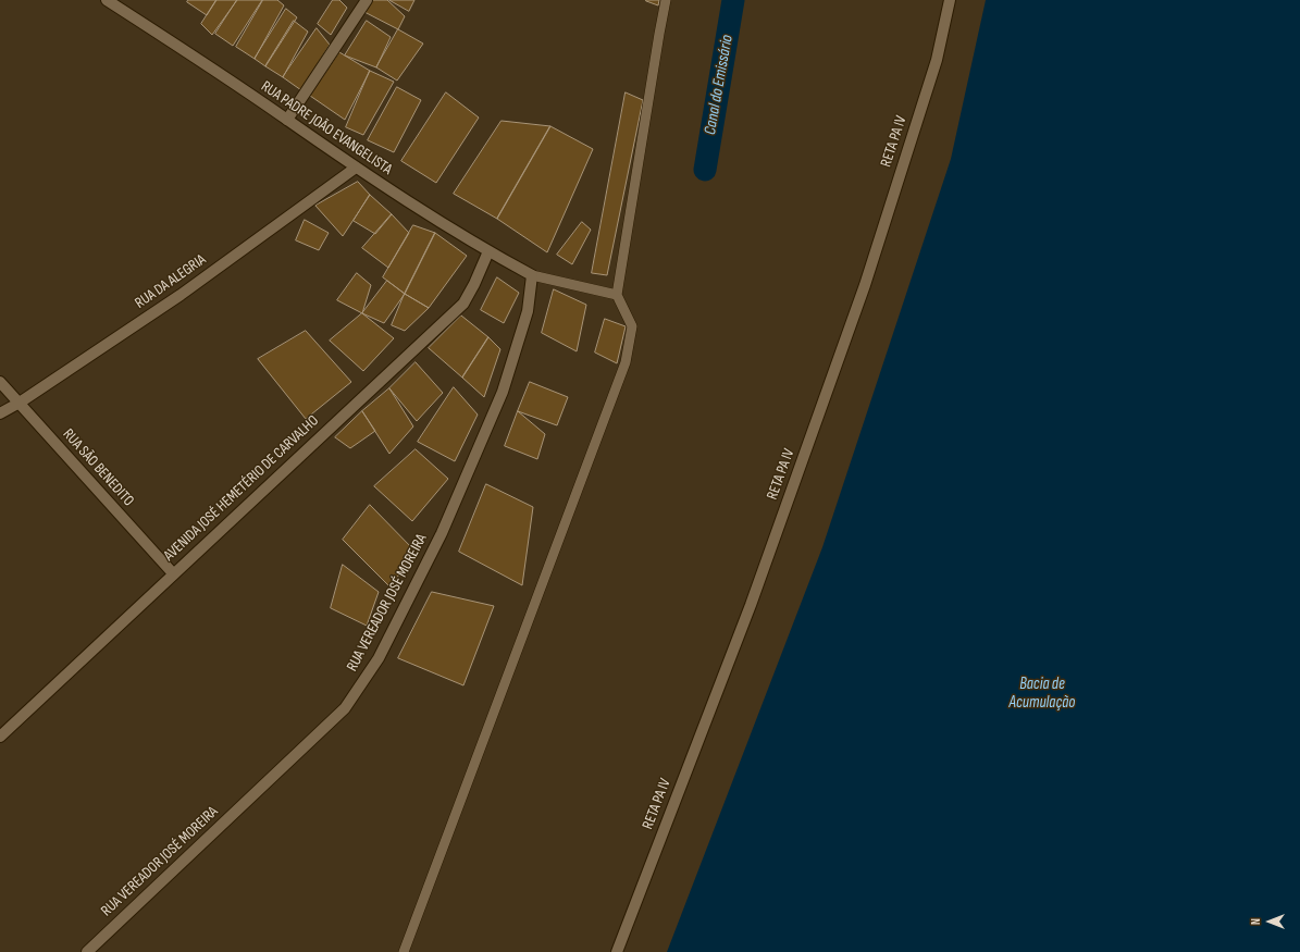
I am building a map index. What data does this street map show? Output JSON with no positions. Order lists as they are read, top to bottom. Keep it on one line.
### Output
{"streets":{"street":["RUA PADRE JOÃO EVANGELISTA","RETA PA IV","RUA DA ALEGRIA","RUA SÃO BENEDITO","AVENIDA JOSÉ HEMETÉRIO DE CARVALHO","RUA VEREADOR JOSÉ MOREIRA"]},"crossings":[["RUA PADRE JOÃO EVANGELISTA","RUA DA ALEGRIA"],["RUA PADRE JOÃO EVANGELISTA","AVENIDA JOSÉ HEMETÉRIO DE CARVALHO"],["RUA PADRE JOÃO EVANGELISTA","RUA VEREADOR JOSÉ MOREIRA"],["RUA DA ALEGRIA","RUA SÃO BENEDITO"],["RUA SÃO BENEDITO","AVENIDA JOSÉ HEMETÉRIO DE CARVALHO"]],"water":["Canal do Emissário","Bacia de Acumulação"],"north":"left"}
